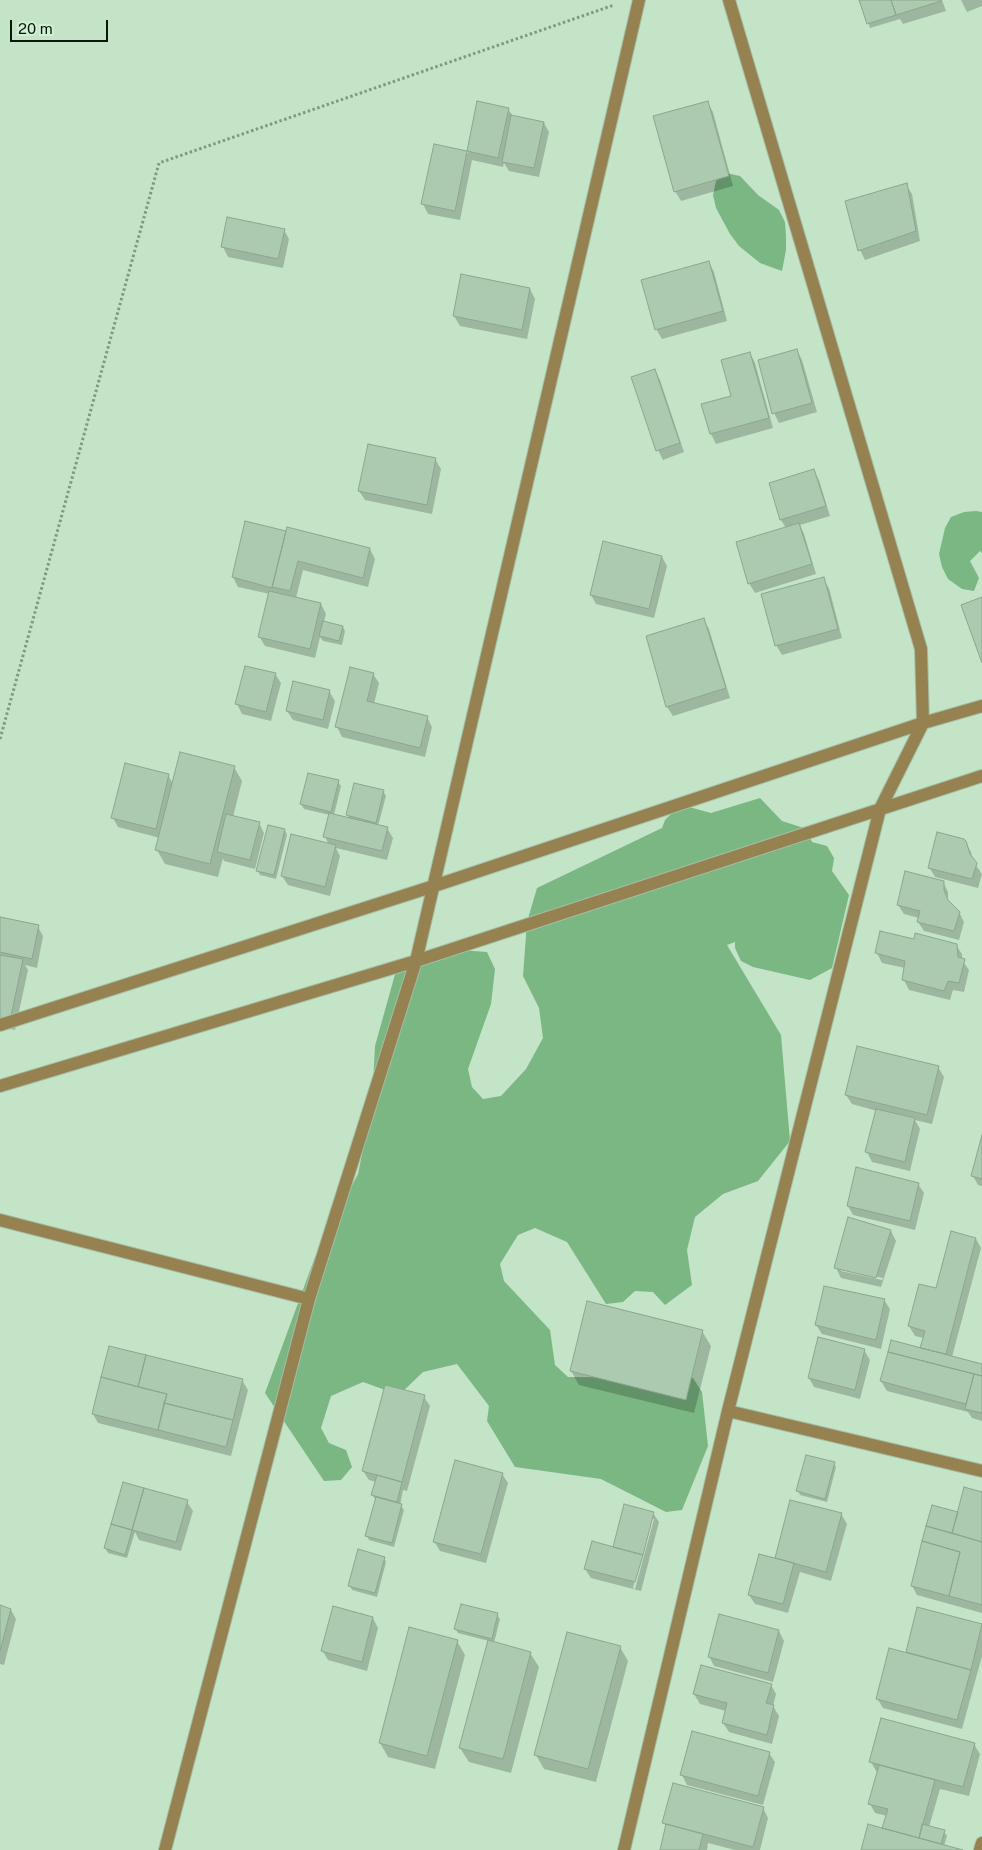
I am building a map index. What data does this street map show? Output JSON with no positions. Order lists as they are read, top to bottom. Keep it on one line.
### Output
{"scale_bar":"20 m"}
